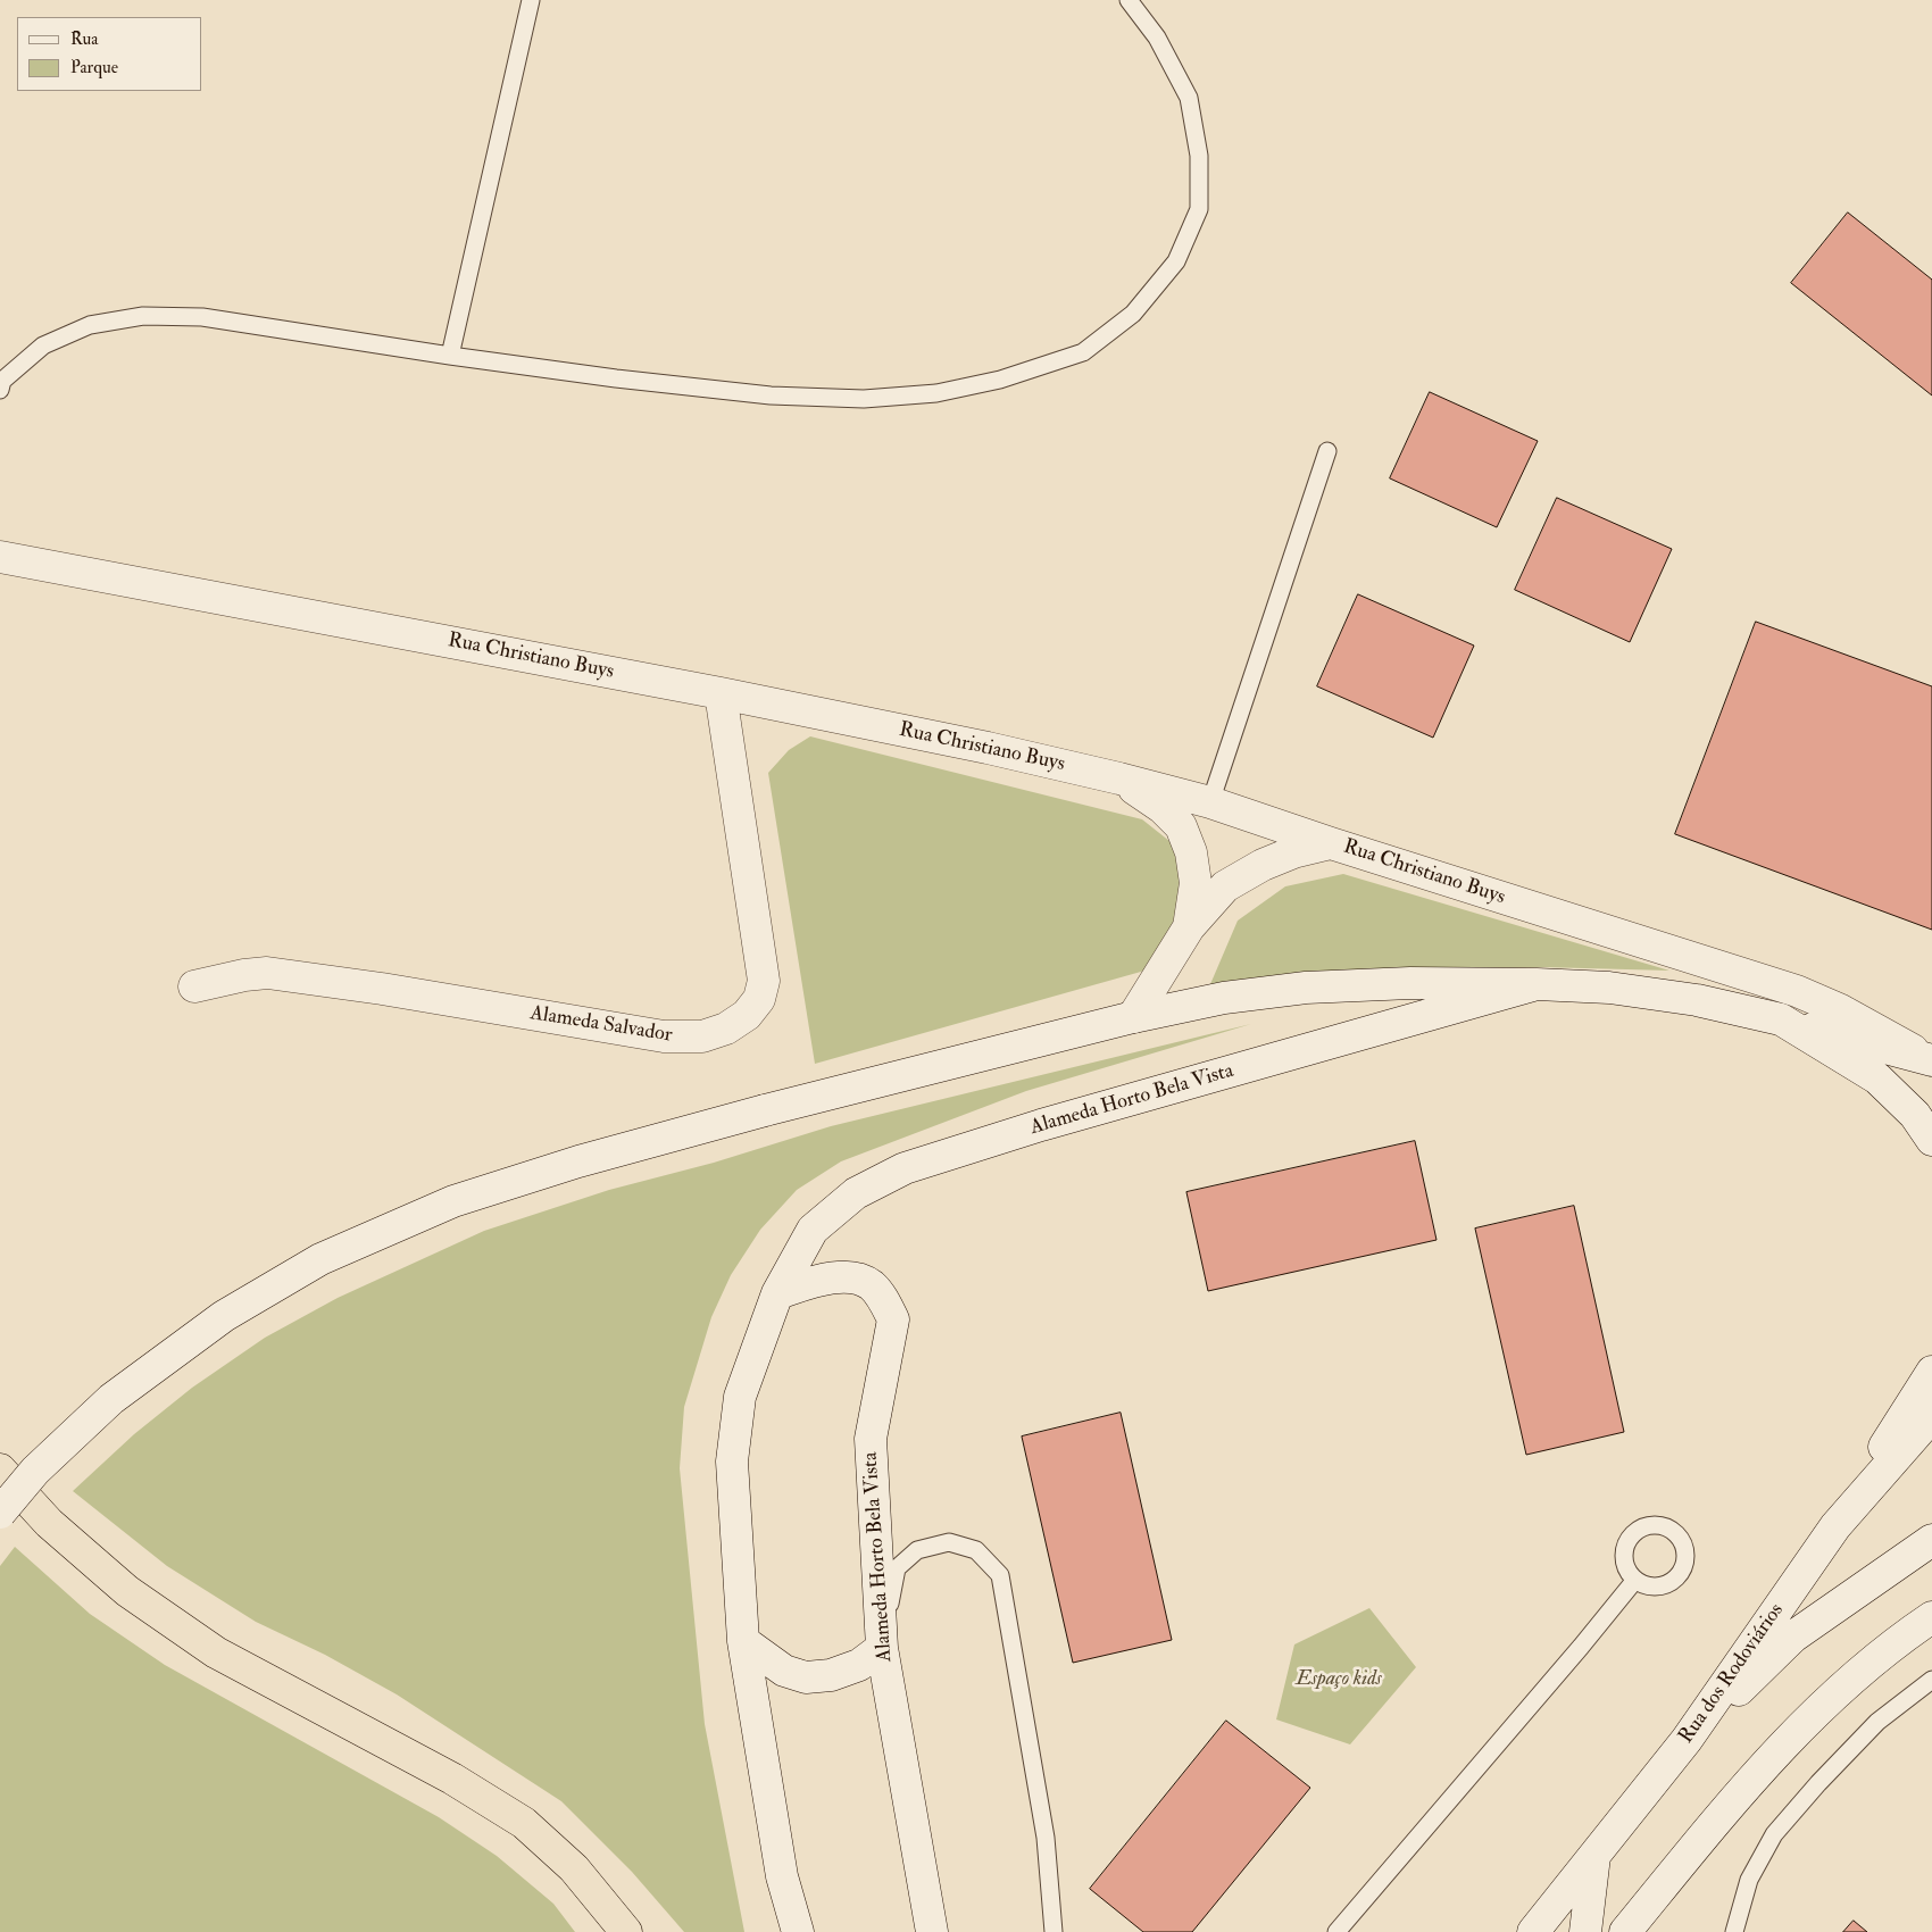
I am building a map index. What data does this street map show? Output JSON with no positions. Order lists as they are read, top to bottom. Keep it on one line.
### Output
{"streets":{"street":["Rua Christiano Buys","Alameda Salvador","Alameda Horto Bela Vista","Rua dos Rodoviários"]},"crossings":[["Rua Christiano Buys","Alameda Salvador"]],"parks":["Espaço kids"],"legend":["Rua","Parque"]}
